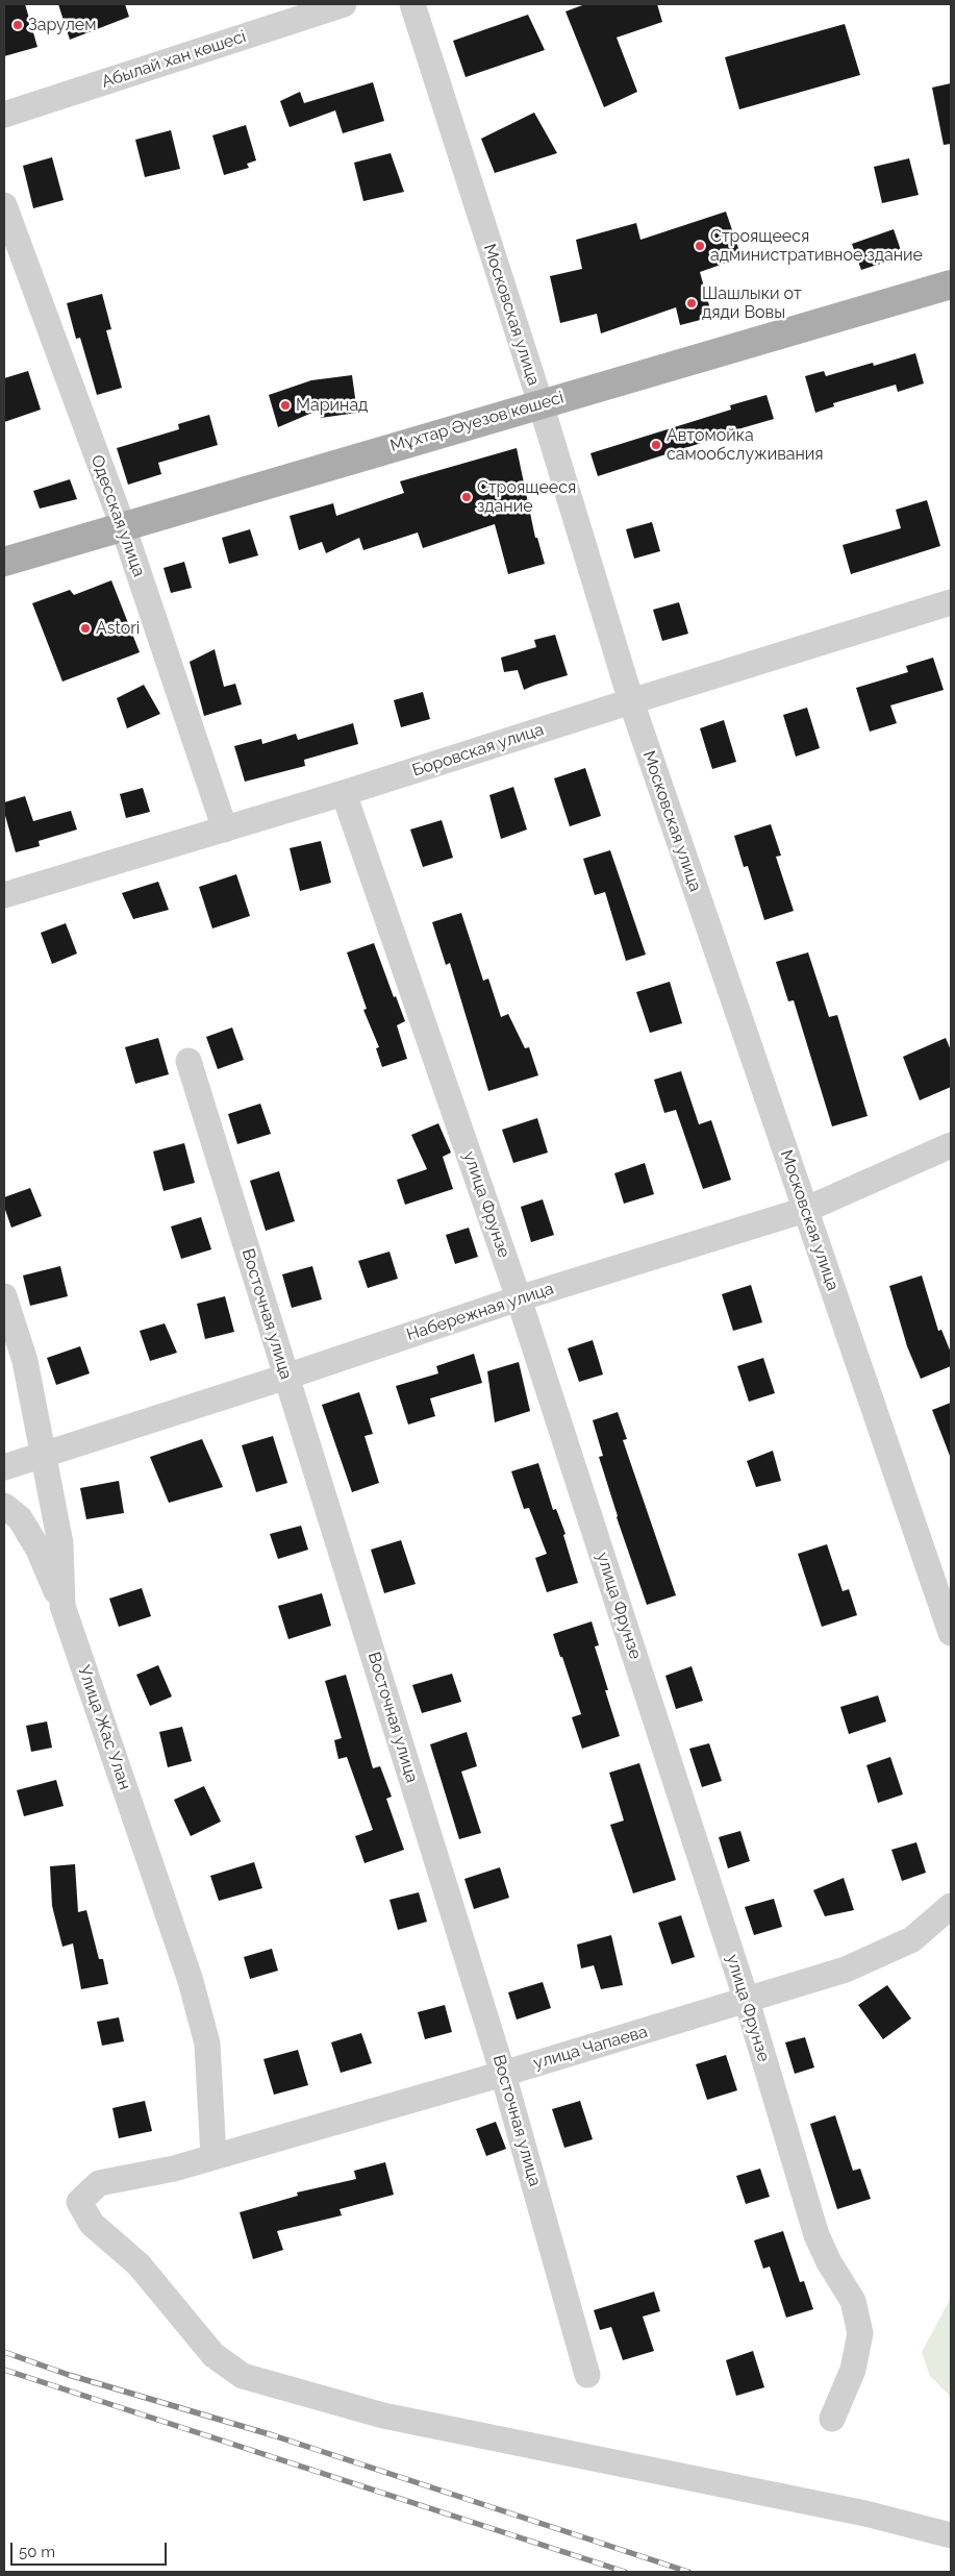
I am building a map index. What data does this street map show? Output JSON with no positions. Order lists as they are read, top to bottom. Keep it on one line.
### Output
{"streets":{"main road":["Мұхтар Әуезов көшесі"],"street":["Абылай хан көшесі","Московская улица","Одесская улица","Боровская улица","улица Фрунзе","Набережная улица","Восточная улица","Улица Жас Улан","улица Чапаева"]},"crossings":[["Московская улица","Мұхтар Әуезов көшесі"],["Московская улица","Боровская улица"],["Московская улица","Набережная улица"],["Мұхтар Әуезов көшесі","Одесская улица"],["Одесская улица","Боровская улица"],["Боровская улица","улица Фрунзе"],["улица Фрунзе","Набережная улица"],["улица Фрунзе","улица Чапаева"],["Набережная улица","Восточная улица"],["Набережная улица","Улица Жас Улан"],["Восточная улица","улица Чапаева"],["Улица Жас Улан","улица Чапаева"]],"places":["Зарулем","Строящееся административное здание","Шашлыки от дяди Вовы","Маринад","Автомойка самообслуживания","Строящееся здание","Astori"],"scale_bar":"50 m"}
